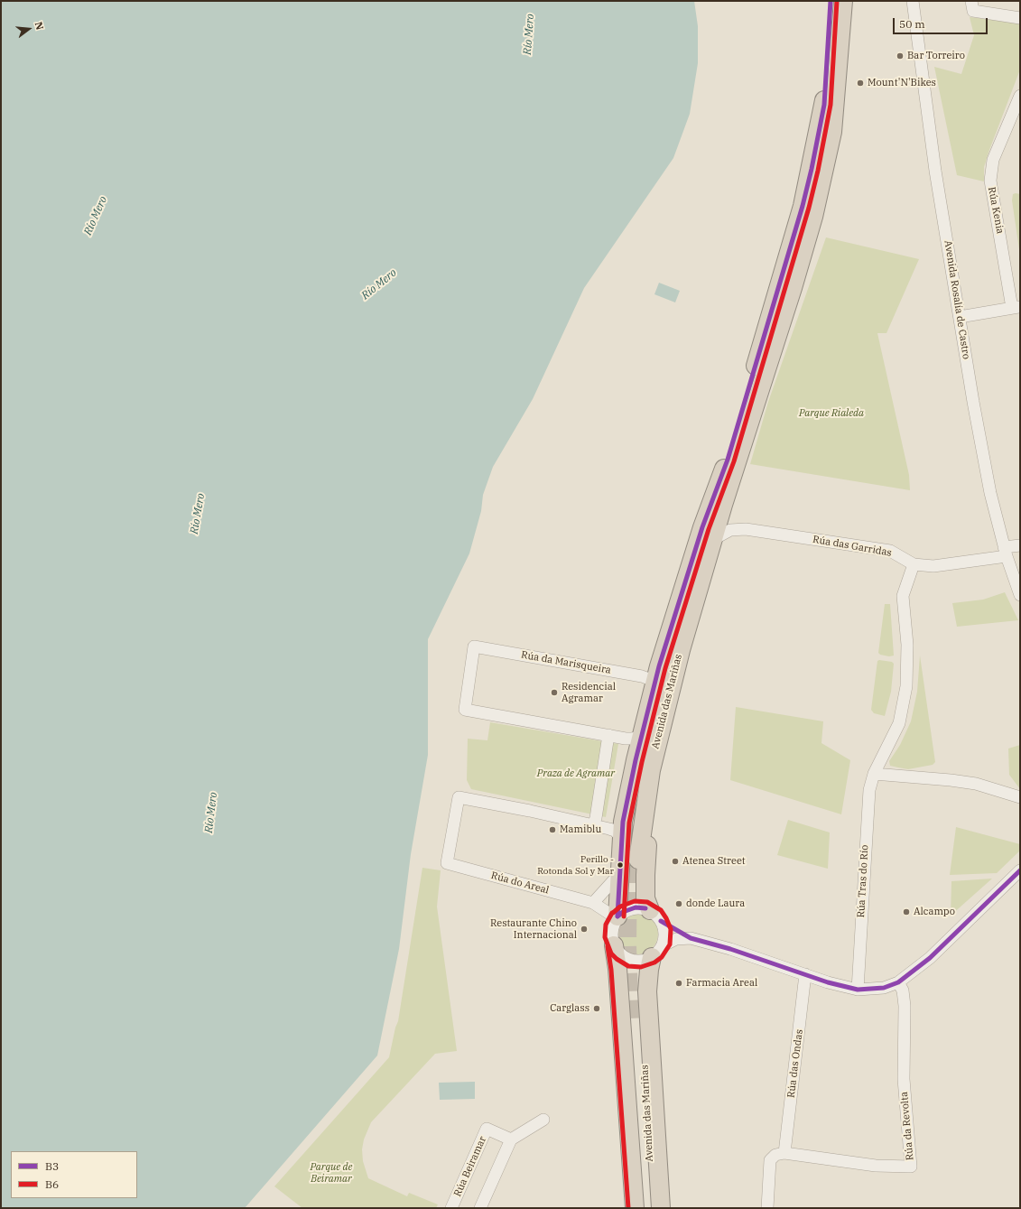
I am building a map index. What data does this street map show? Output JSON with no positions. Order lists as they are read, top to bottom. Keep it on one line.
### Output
{"streets":{"highway":["Avenida das Mariñas"],"street":["Rúa Kenia","Avenida Rosalía de Castro","Rúa das Garridas","Rúa da Marisqueira","Rúa Tras do Río","Rúa do Areal","Rúa das Ondas","Rúa da Revolta","Rúa Beiramar"]},"crossings":[["Avenida Rosalía de Castro","Rúa das Garridas"],["Rúa das Garridas","Rúa Tras do Río"],["Rúa das Ondas","Rúa da Revolta"]],"water":["Río Mero"],"parks":["Parque Rialeda","Praza de Agramar","Parque de Beiramar"],"places":["Bar Torreiro","Mount'N'Bikes","Residencial Agramar","Mamiblu","Atenea Street","Perillo - Rotonda Sol y Mar","donde Laura","Alcampo","Restaurante Chino Internacional","Farmacia Areal","Carglass"],"lines":["transit line B3","transit line B6"],"legend":["B3","B6"],"scale_bar":"50 m","north":"right"}
